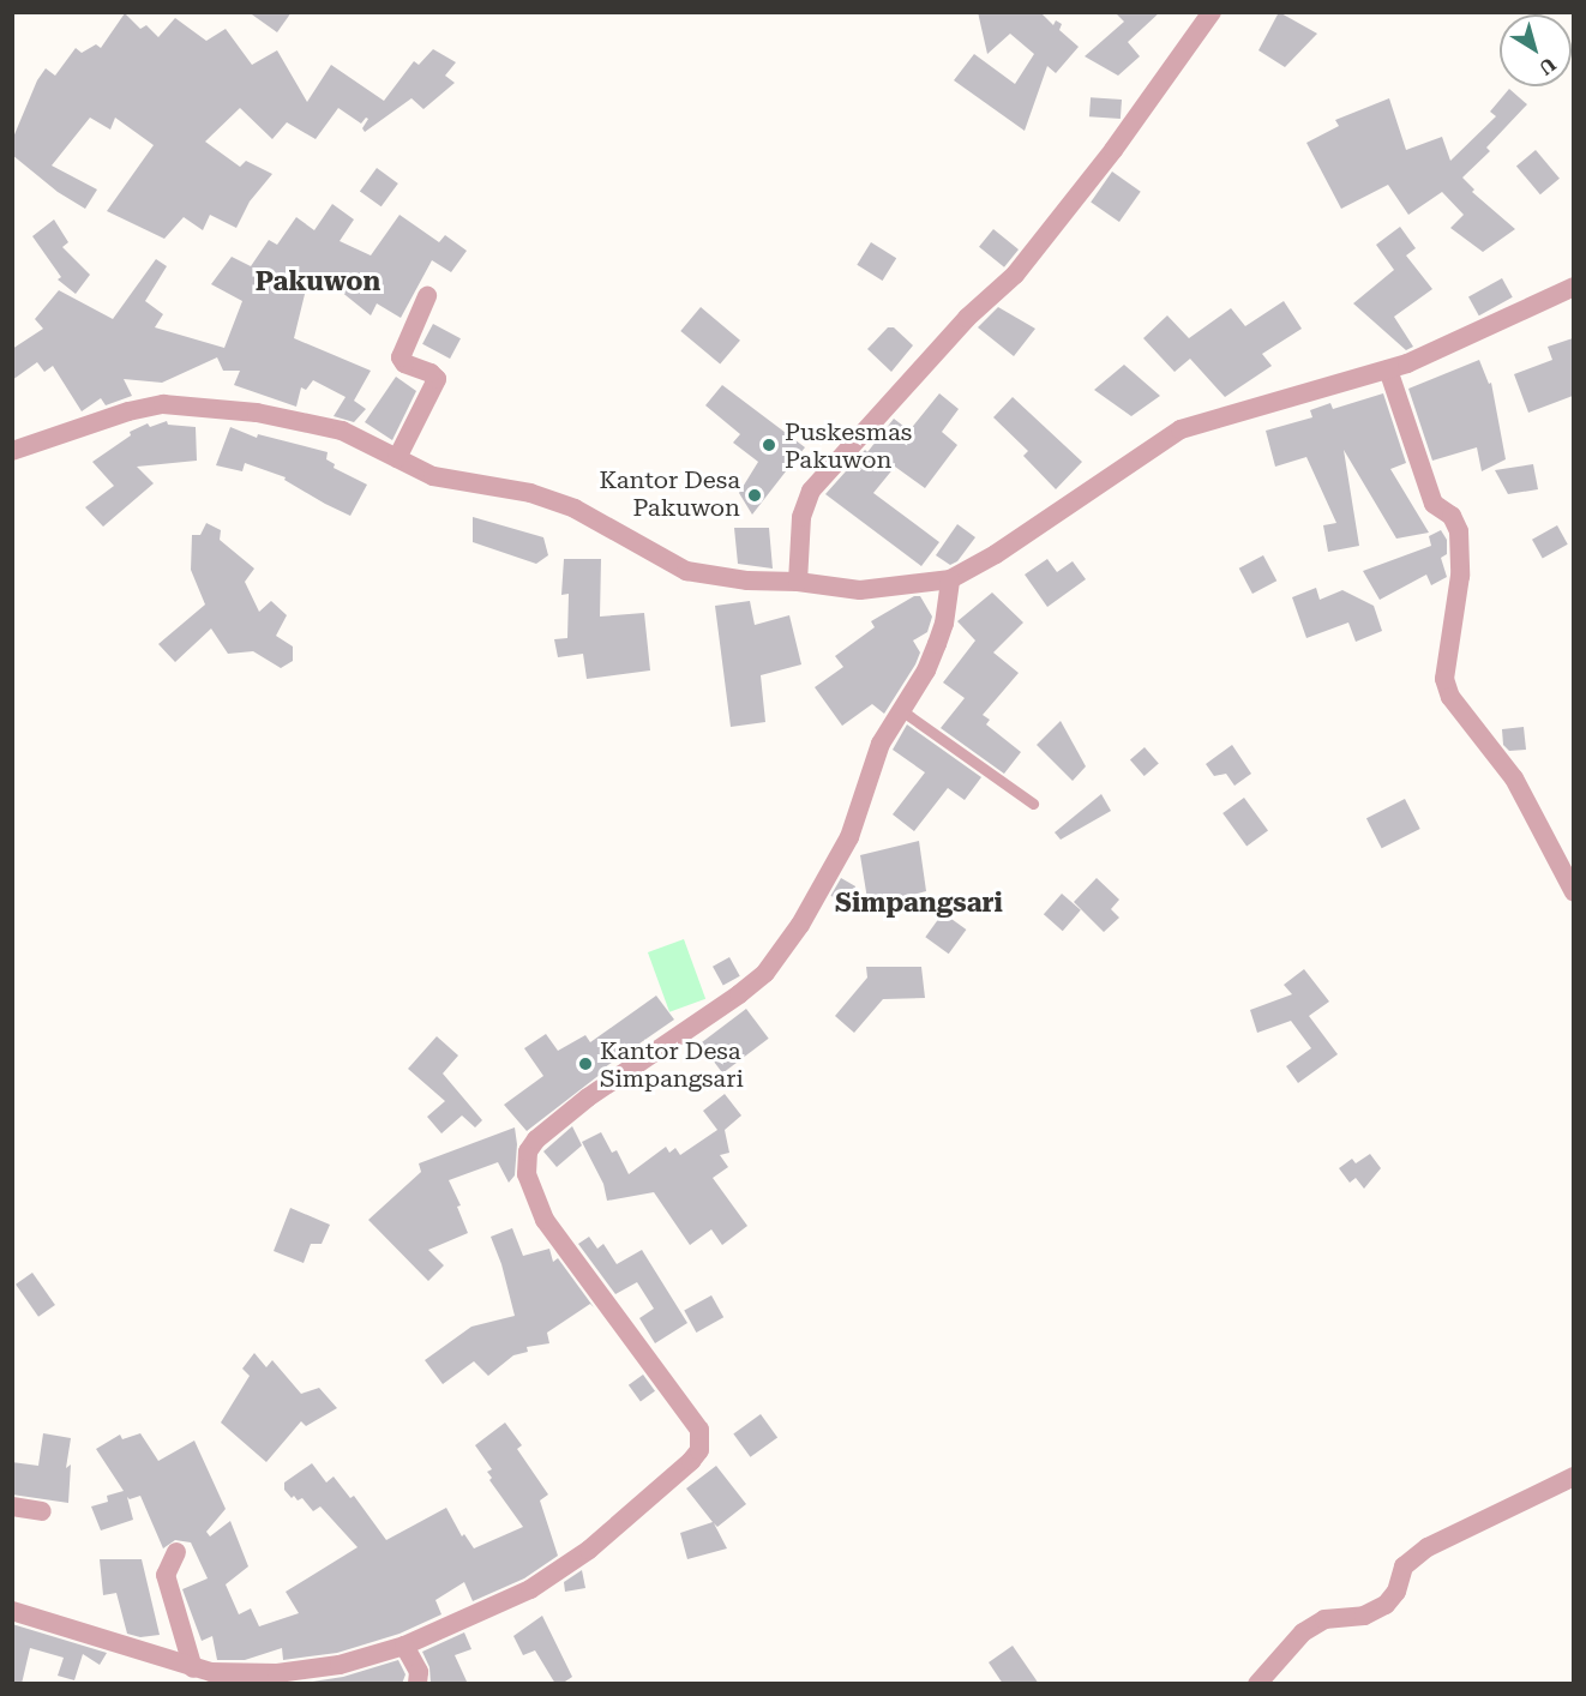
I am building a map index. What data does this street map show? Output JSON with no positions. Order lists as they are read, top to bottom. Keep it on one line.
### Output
{"districts":["Pakuwon","Simpangsari"],"places":["Puskesmas Pakuwon","Kantor Desa Pakuwon","Kantor Desa Simpangsari"],"north":"bottom right"}
